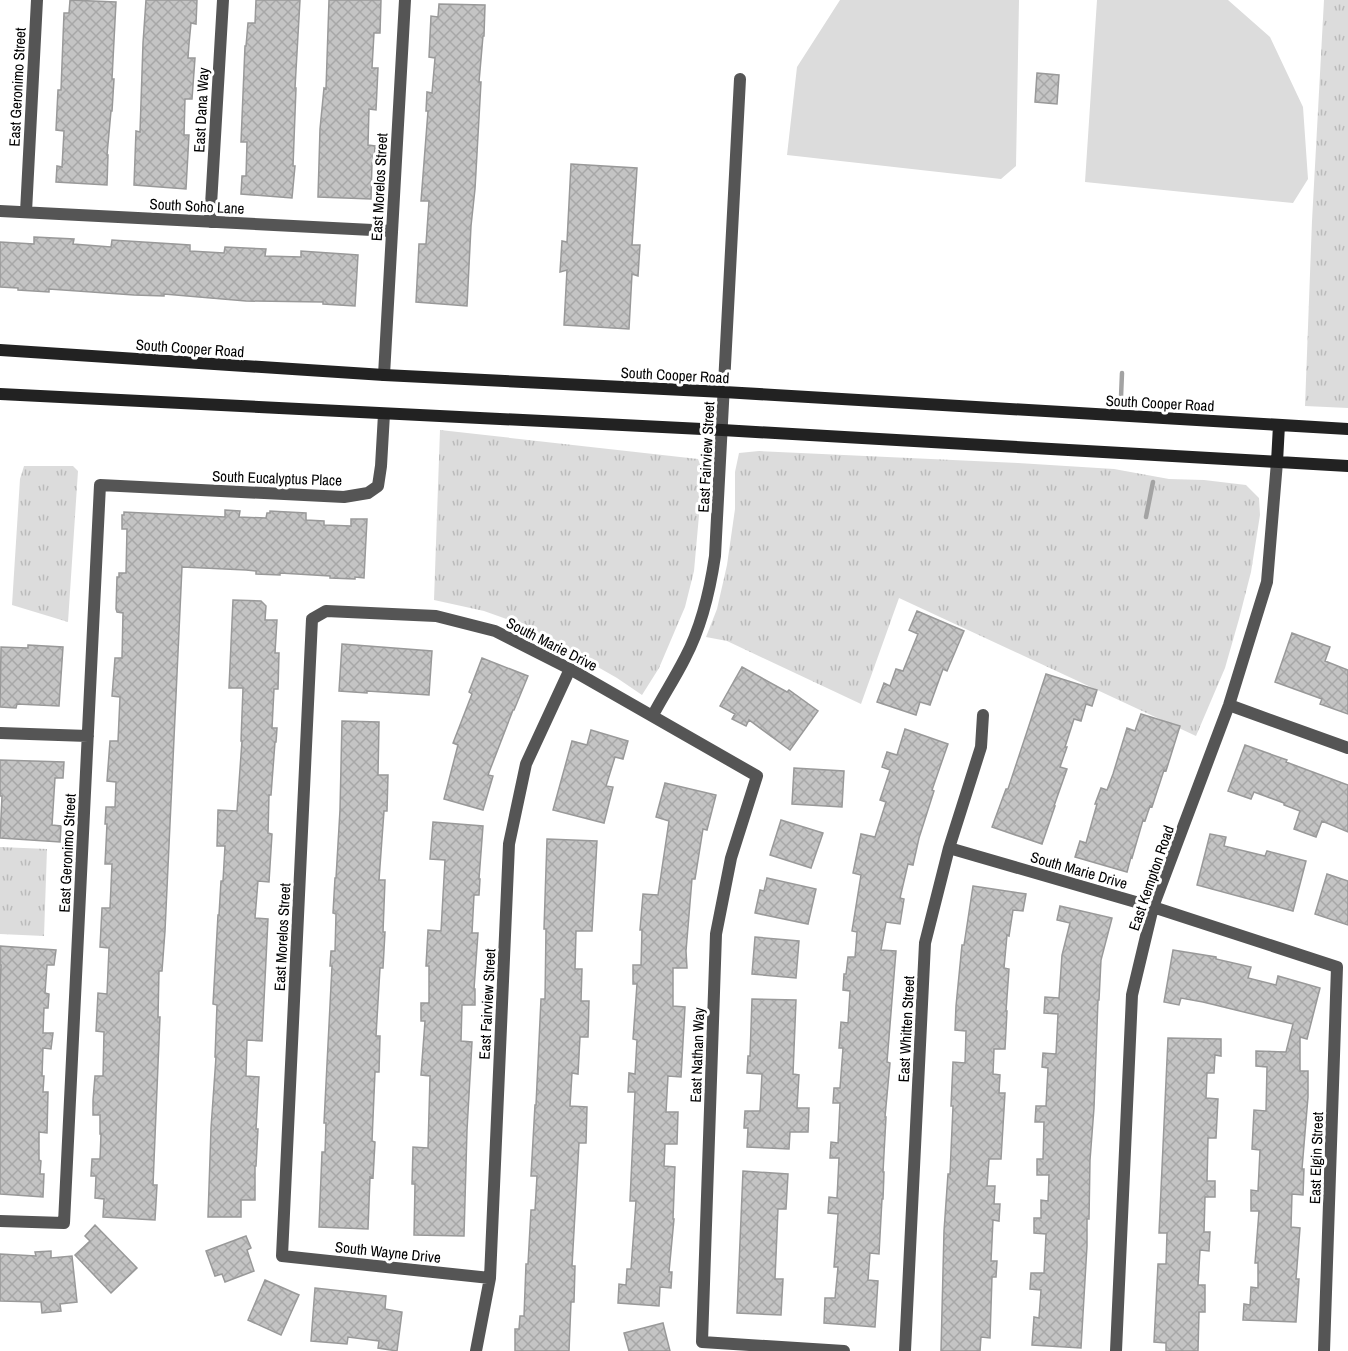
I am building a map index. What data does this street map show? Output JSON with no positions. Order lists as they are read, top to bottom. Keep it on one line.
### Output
{"streets":{"main road":["South Cooper Road"],"street":["East Geronimo Street","East Dana Way","East Morelos Street","South Soho Lane","East Fairview Street","South Eucalyptus Place","South Marie Drive","East Kempton Road","East Whitten Street","East Nathan Way","East Elgin Street","South Wayne Drive"]},"crossings":[["East Geronimo Street","South Soho Lane"],["East Geronimo Street","South Eucalyptus Place"],["East Dana Way","South Soho Lane"],["East Morelos Street","South Soho Lane"],["East Morelos Street","South Cooper Road"],["East Morelos Street","South Marie Drive"],["East Morelos Street","South Wayne Drive"],["South Cooper Road","East Fairview Street"],["East Fairview Street","South Marie Drive"],["East Fairview Street","South Wayne Drive"],["South Marie Drive","East Kempton Road"],["South Marie Drive","East Whitten Street"],["South Marie Drive","East Nathan Way"],["South Marie Drive","East Elgin Street"]]}
